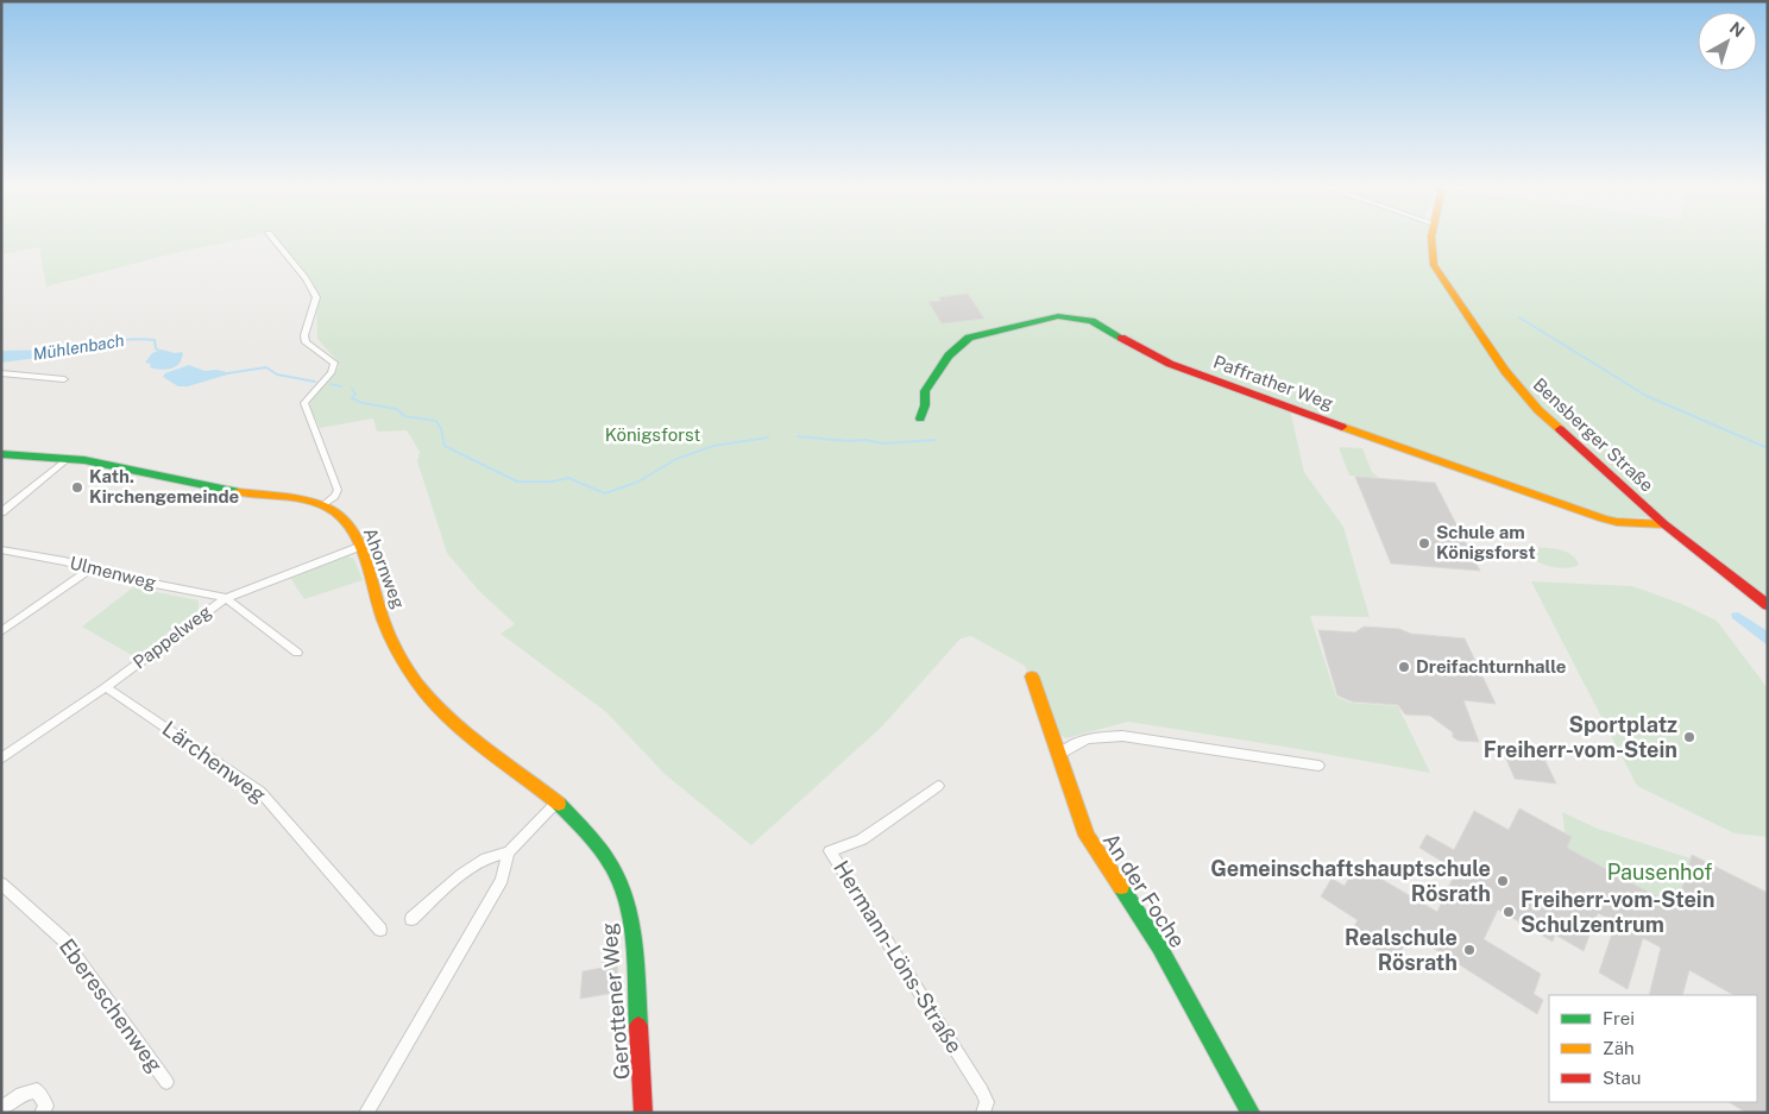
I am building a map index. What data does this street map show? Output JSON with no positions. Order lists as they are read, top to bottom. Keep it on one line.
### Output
{"streets":{"street":["Paffrather Weg","Bensberger Straße","Ahornweg","Ulmenweg","Pappelweg","Lärchenweg","An der Foche","Hermann-Löns-Straße","Gerottener Weg","Ebereschenweg"]},"crossings":[["Paffrather Weg","Bensberger Straße"],["Ahornweg","Pappelweg"],["Ahornweg","Gerottener Weg"],["Ulmenweg","Pappelweg"],["Pappelweg","Lärchenweg"]],"water":["Mühlenbach"],"parks":["Königsforst","Pausenhof"],"places":["Kath. Kirchengemeinde","Schule am Königsforst","Dreifachturnhalle","Sportplatz Freiherr-vom-Stein","Gemeinschaftshauptschule Rösrath","Freiherr-vom-Stein Schulzentrum","Realschule Rösrath"],"legend":["Frei","Zäh","Stau"],"north":"top right"}
